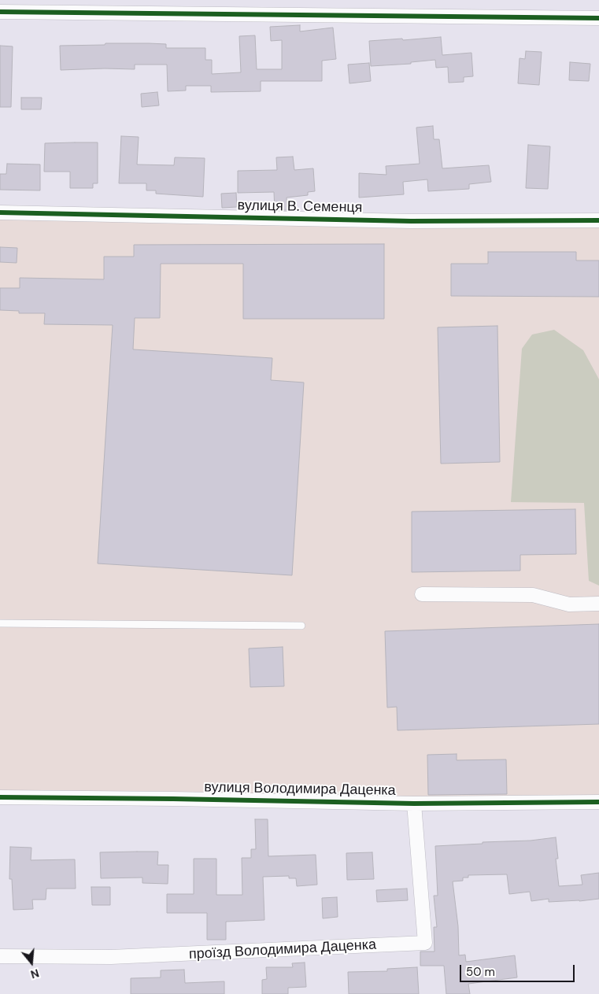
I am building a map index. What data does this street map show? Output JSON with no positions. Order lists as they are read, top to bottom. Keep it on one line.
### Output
{"streets":{"street":["вулиця В. Семенця","вулиця Володимира Даценка","проїзд Володимира Даценка"]},"crossings":[["вулиця Володимира Даценка","проїзд Володимира Даценка"]],"scale_bar":"50 m","north":"bottom"}
